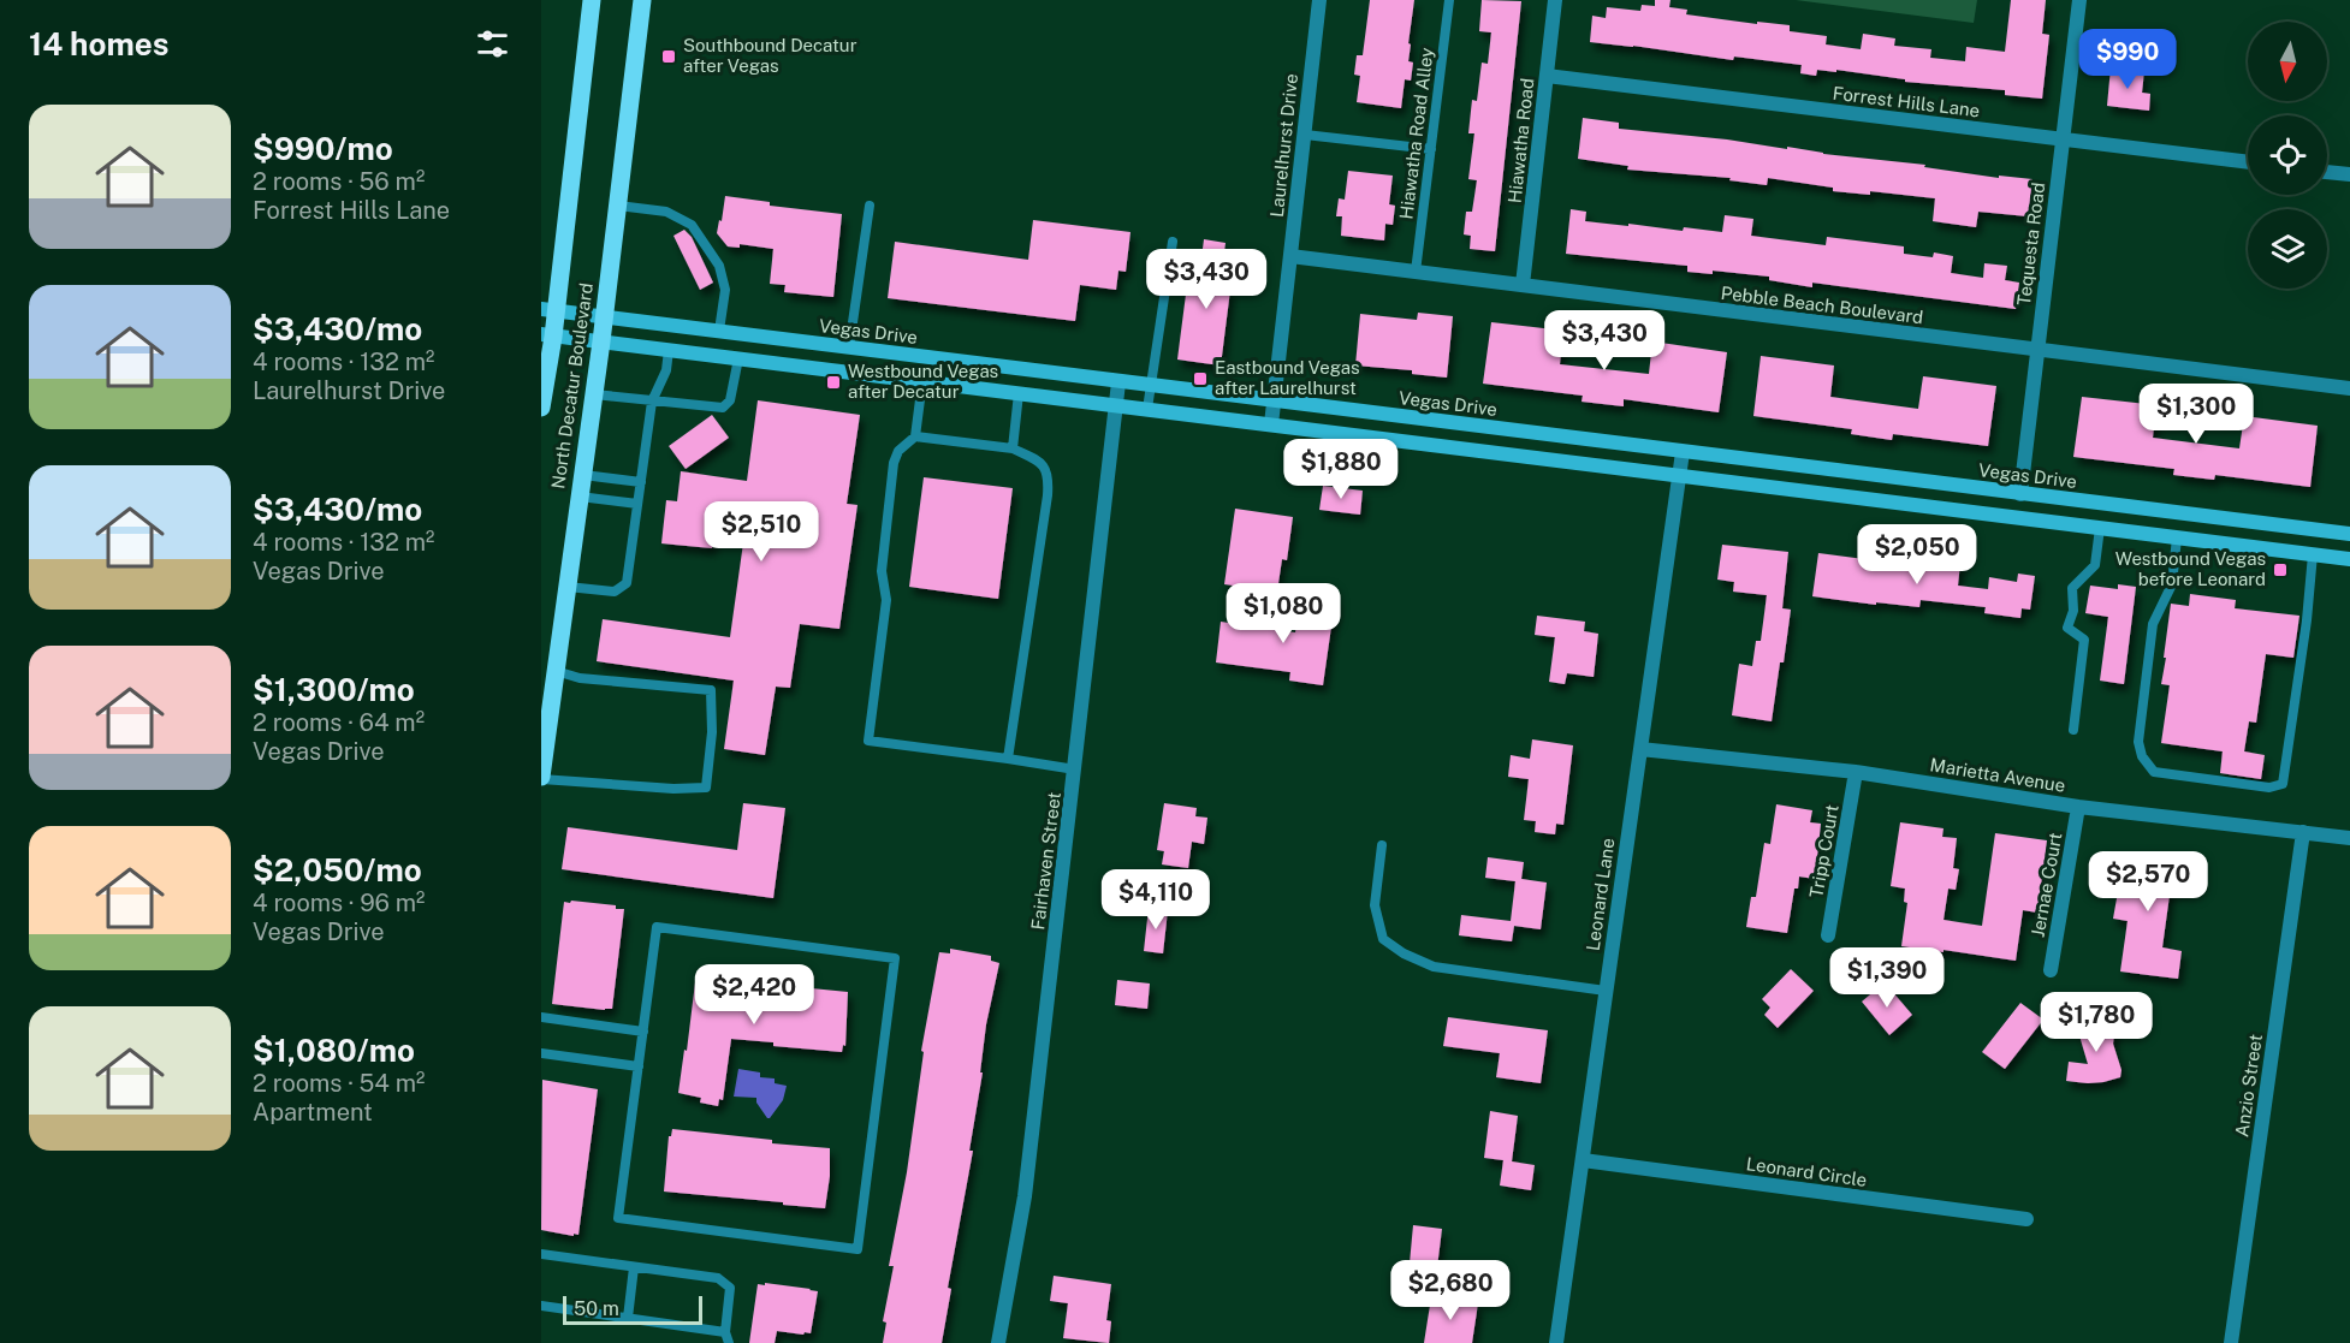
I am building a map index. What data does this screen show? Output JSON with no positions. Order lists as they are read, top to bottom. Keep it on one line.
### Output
{"streets":{"main road":["Vegas Drive","North Decatur Boulevard"],"street":["Forrest Hills Lane","Hiawatha Road","Laurelhurst Drive","Tequesta Road","Pebble Beach Boulevard","Marietta Avenue","Tripp Court","Fairhaven Street","Jernae Court","Leonard Lane","Anzio Street","Leonard Circle"],"lane":["Hiawatha Road Alley"]},"crossings":[["Forrest Hills Lane","Hiawatha Road"],["Forrest Hills Lane","Tequesta Road"],["Hiawatha Road Alley","Pebble Beach Boulevard"],["Hiawatha Road","Pebble Beach Boulevard"],["Laurelhurst Drive","Pebble Beach Boulevard"],["Laurelhurst Drive","Vegas Drive"],["Tequesta Road","Pebble Beach Boulevard"],["Tequesta Road","Vegas Drive"],["Vegas Drive","North Decatur Boulevard"],["Vegas Drive","Fairhaven Street"],["Vegas Drive","Leonard Lane"],["Marietta Avenue","Tripp Court"],["Marietta Avenue","Jernae Court"],["Marietta Avenue","Leonard Lane"],["Marietta Avenue","Anzio Street"],["Leonard Lane","Leonard Circle"]],"places":{"transit":["Southbound Decatur after Vegas","Eastbound Vegas after Laurelhurst","Westbound Vegas after Decatur","Westbound Vegas before Leonard"]},"scale_bar":"50 m","north":"bottom","page":{"heading":"14 homes","price":["$990","$3,430","$3,430","$1,300","$1,880","$2,510","$2,050","$1,080","$2,570","$4,110","$1,390","$2,420","$1,780","$2,680"],"list":[{"name":"$990/mo","note":"2 rooms · 56 m² · Forrest Hills Lane"},{"name":"$3,430/mo","note":"4 rooms · 132 m² · Laurelhurst Drive"},{"name":"$3,430/mo","note":"4 rooms · 132 m² · Vegas Drive"},{"name":"$1,300/mo","note":"2 rooms · 64 m² · Vegas Drive"},{"name":"$2,050/mo","note":"4 rooms · 96 m² · Vegas Drive"},{"name":"$1,080/mo","note":"2 rooms · 54 m² · Apartment"}],"scale":"50 m"}}
